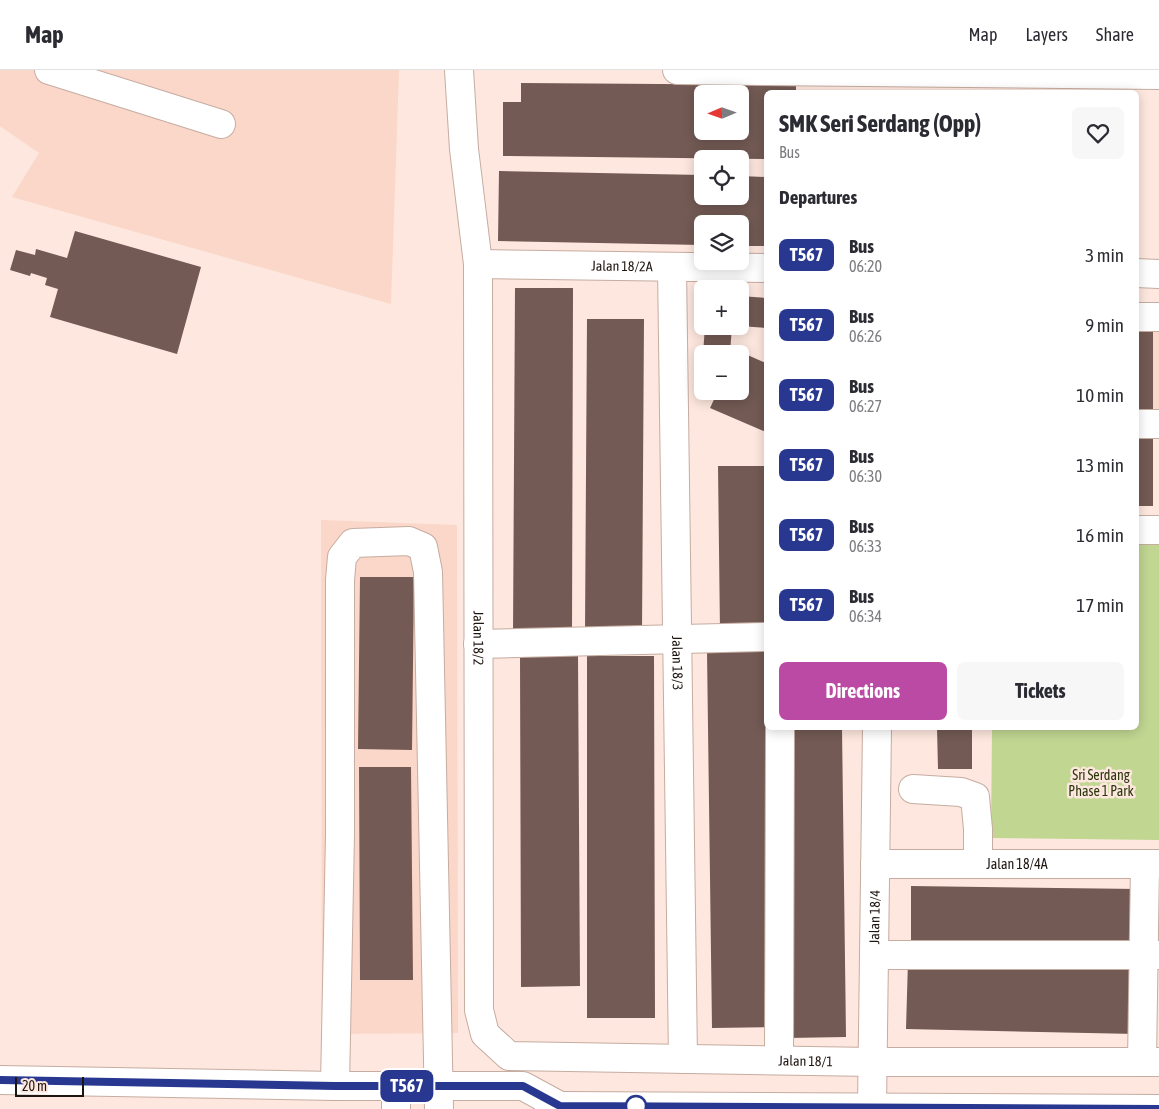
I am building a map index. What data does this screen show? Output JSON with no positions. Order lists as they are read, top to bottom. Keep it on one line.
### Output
{"streets":{"street":["Jalan 18/2A","Jalan 18/2","Jalan 18/3","Jalan 18/4A","Jalan 18/4","Jalan 18/1"]},"crossings":[["Jalan 18/2A","Jalan 18/2"],["Jalan 18/2A","Jalan 18/3"],["Jalan 18/2","Jalan 18/1"],["Jalan 18/3","Jalan 18/1"],["Jalan 18/4A","Jalan 18/4"],["Jalan 18/4","Jalan 18/1"]],"parks":["Sri Serdang Phase 1 Park"],"lines":["bus line T567"],"scale_bar":"20 m","north":"left","page":{"header":"Map","nav":["Map","Layers","Share"],"on_map":"T567","map_buttons":["+","−"],"heading":[["SMK Seri Serdang (Opp)","Bus"],"Departures"],"list":[{"mark":"T567","name":"Bus","note":"06:20","value":"3 min"},{"mark":"T567","name":"Bus","note":"06:26","value":"9 min"},{"mark":"T567","name":"Bus","note":"06:27","value":"10 min"},{"mark":"T567","name":"Bus","note":"06:30","value":"13 min"},{"mark":"T567","name":"Bus","note":"06:33","value":"16 min"},{"mark":"T567","name":"Bus","note":"06:34","value":"17 min"}],"buttons":["Directions","Tickets"],"scale":"20 m"}}
